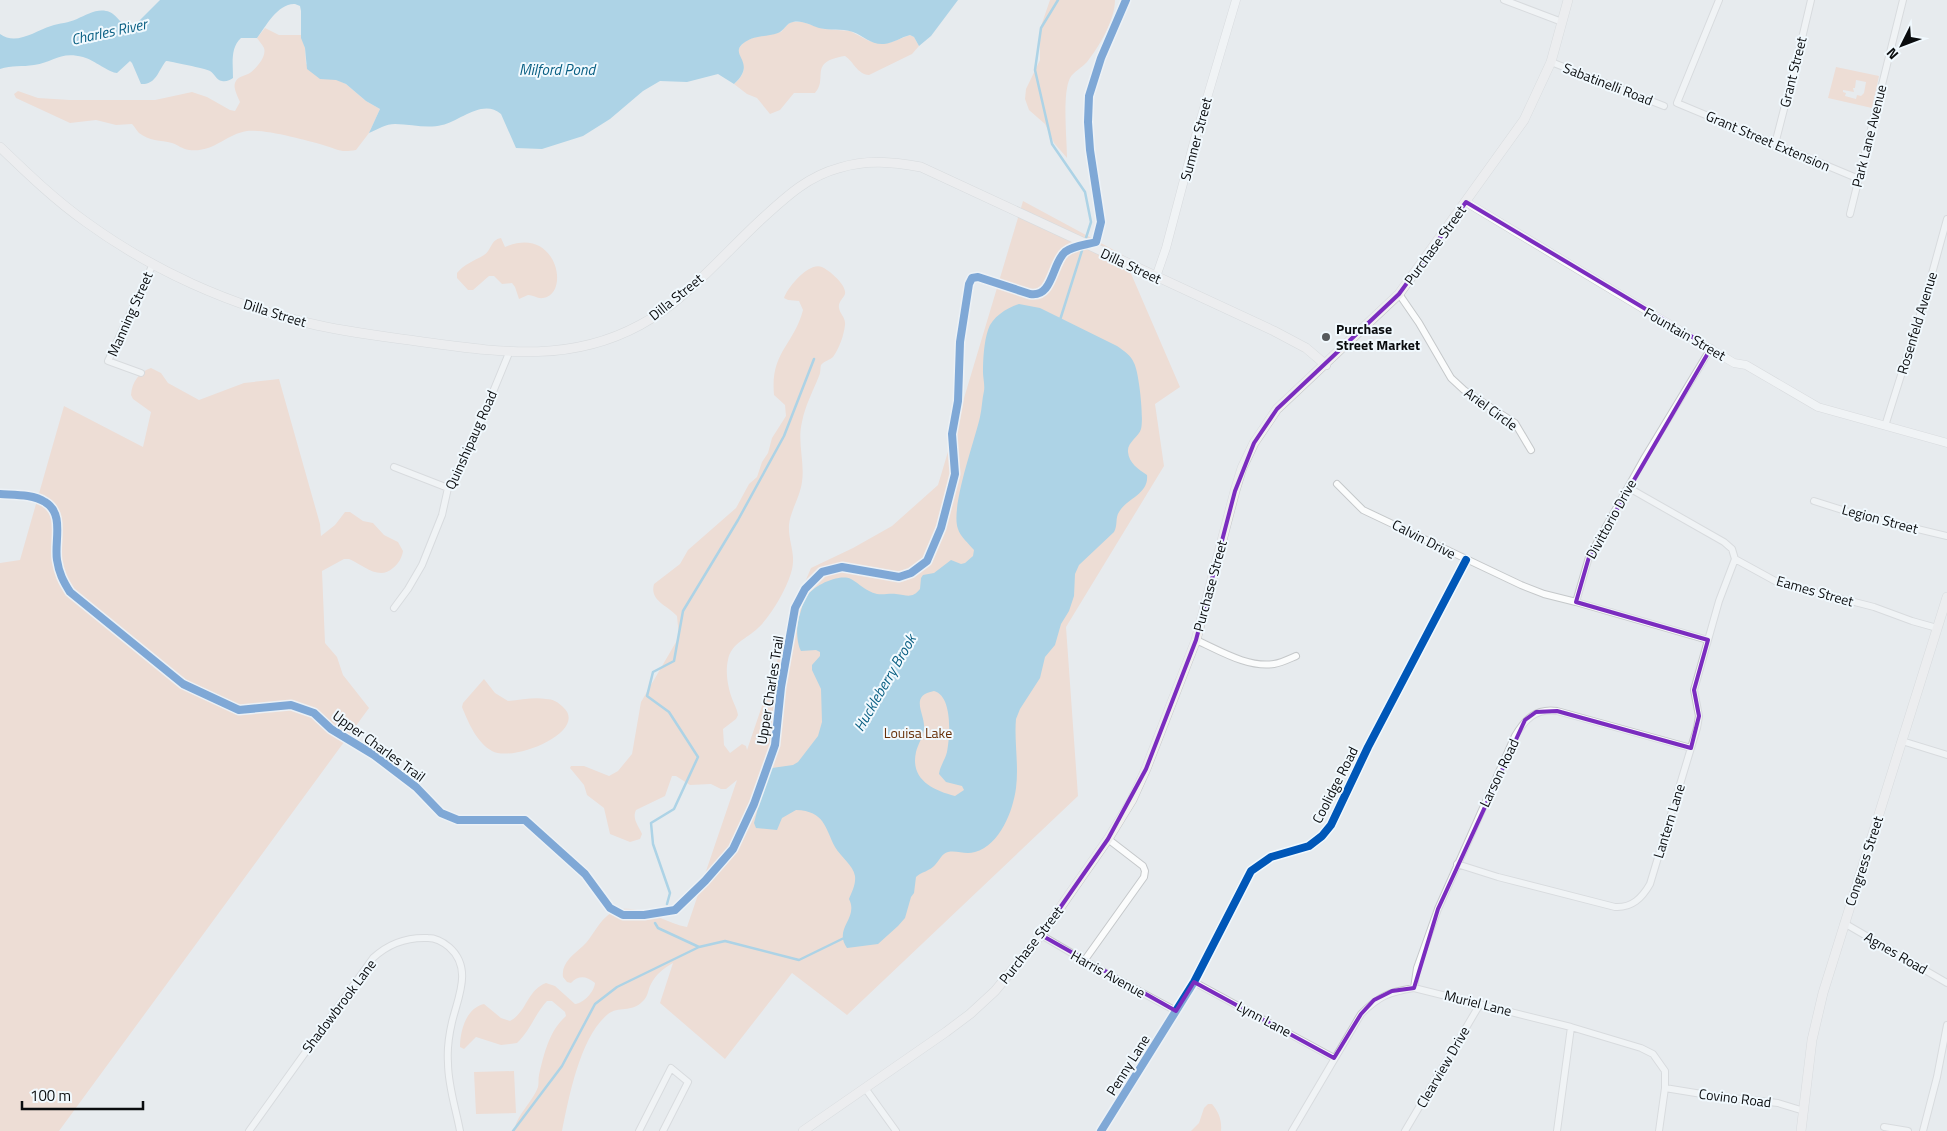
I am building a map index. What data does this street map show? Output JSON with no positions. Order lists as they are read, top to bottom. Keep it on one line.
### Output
{"streets":{"main road":["Purchase Street","Dilla Street","Congress Street"],"street":["Grant Street","Sabatinelli Road","Park Lane Avenue","Sumner Street","Grant Street Extension","Manning Street","Rosenfeld Avenue","Fountain Street","Ariel Circle","Quinshipaug Road","Divittorio Drive","Legion Street","Calvin Drive","Eames Street","Larson Road","Coolidge Road","Lantern Lane","Agnes Road","Harris Avenue","Muriel Lane","Shadowbrook Lane","Lynn Lane","Penny Lane","Clearview Drive","Covino Road"],"cycle path":["Upper Charles Trail"]},"crossings":[["Grant Street","Grant Street Extension"],["Sabatinelli Road","Purchase Street"],["Park Lane Avenue","Grant Street Extension"],["Sumner Street","Dilla Street"],["Purchase Street","Dilla Street"],["Purchase Street","Fountain Street"],["Purchase Street","Ariel Circle"],["Purchase Street","Harris Avenue"],["Dilla Street","Manning Street"],["Dilla Street","Quinshipaug Road"],["Rosenfeld Avenue","Fountain Street"],["Fountain Street","Divittorio Drive"],["Divittorio Drive","Calvin Drive"],["Divittorio Drive","Eames Street"],["Calvin Drive","Coolidge Road"],["Eames Street","Lantern Lane"],["Eames Street","Congress Street"],["Larson Road","Lantern Lane"],["Larson Road","Muriel Lane"],["Coolidge Road","Harris Avenue"],["Coolidge Road","Lynn Lane"],["Coolidge Road","Penny Lane"],["Congress Street","Agnes Road"],["Congress Street","Covino Road"],["Harris Avenue","Penny Lane"],["Muriel Lane","Lynn Lane"],["Muriel Lane","Clearview Drive"],["Muriel Lane","Covino Road"]],"water":["Charles River","Milford Pond","Huckleberry Brook"],"parks":["Louisa Lake"],"places":["Purchase Street Market"],"scale_bar":"100 m","north":"bottom left"}
